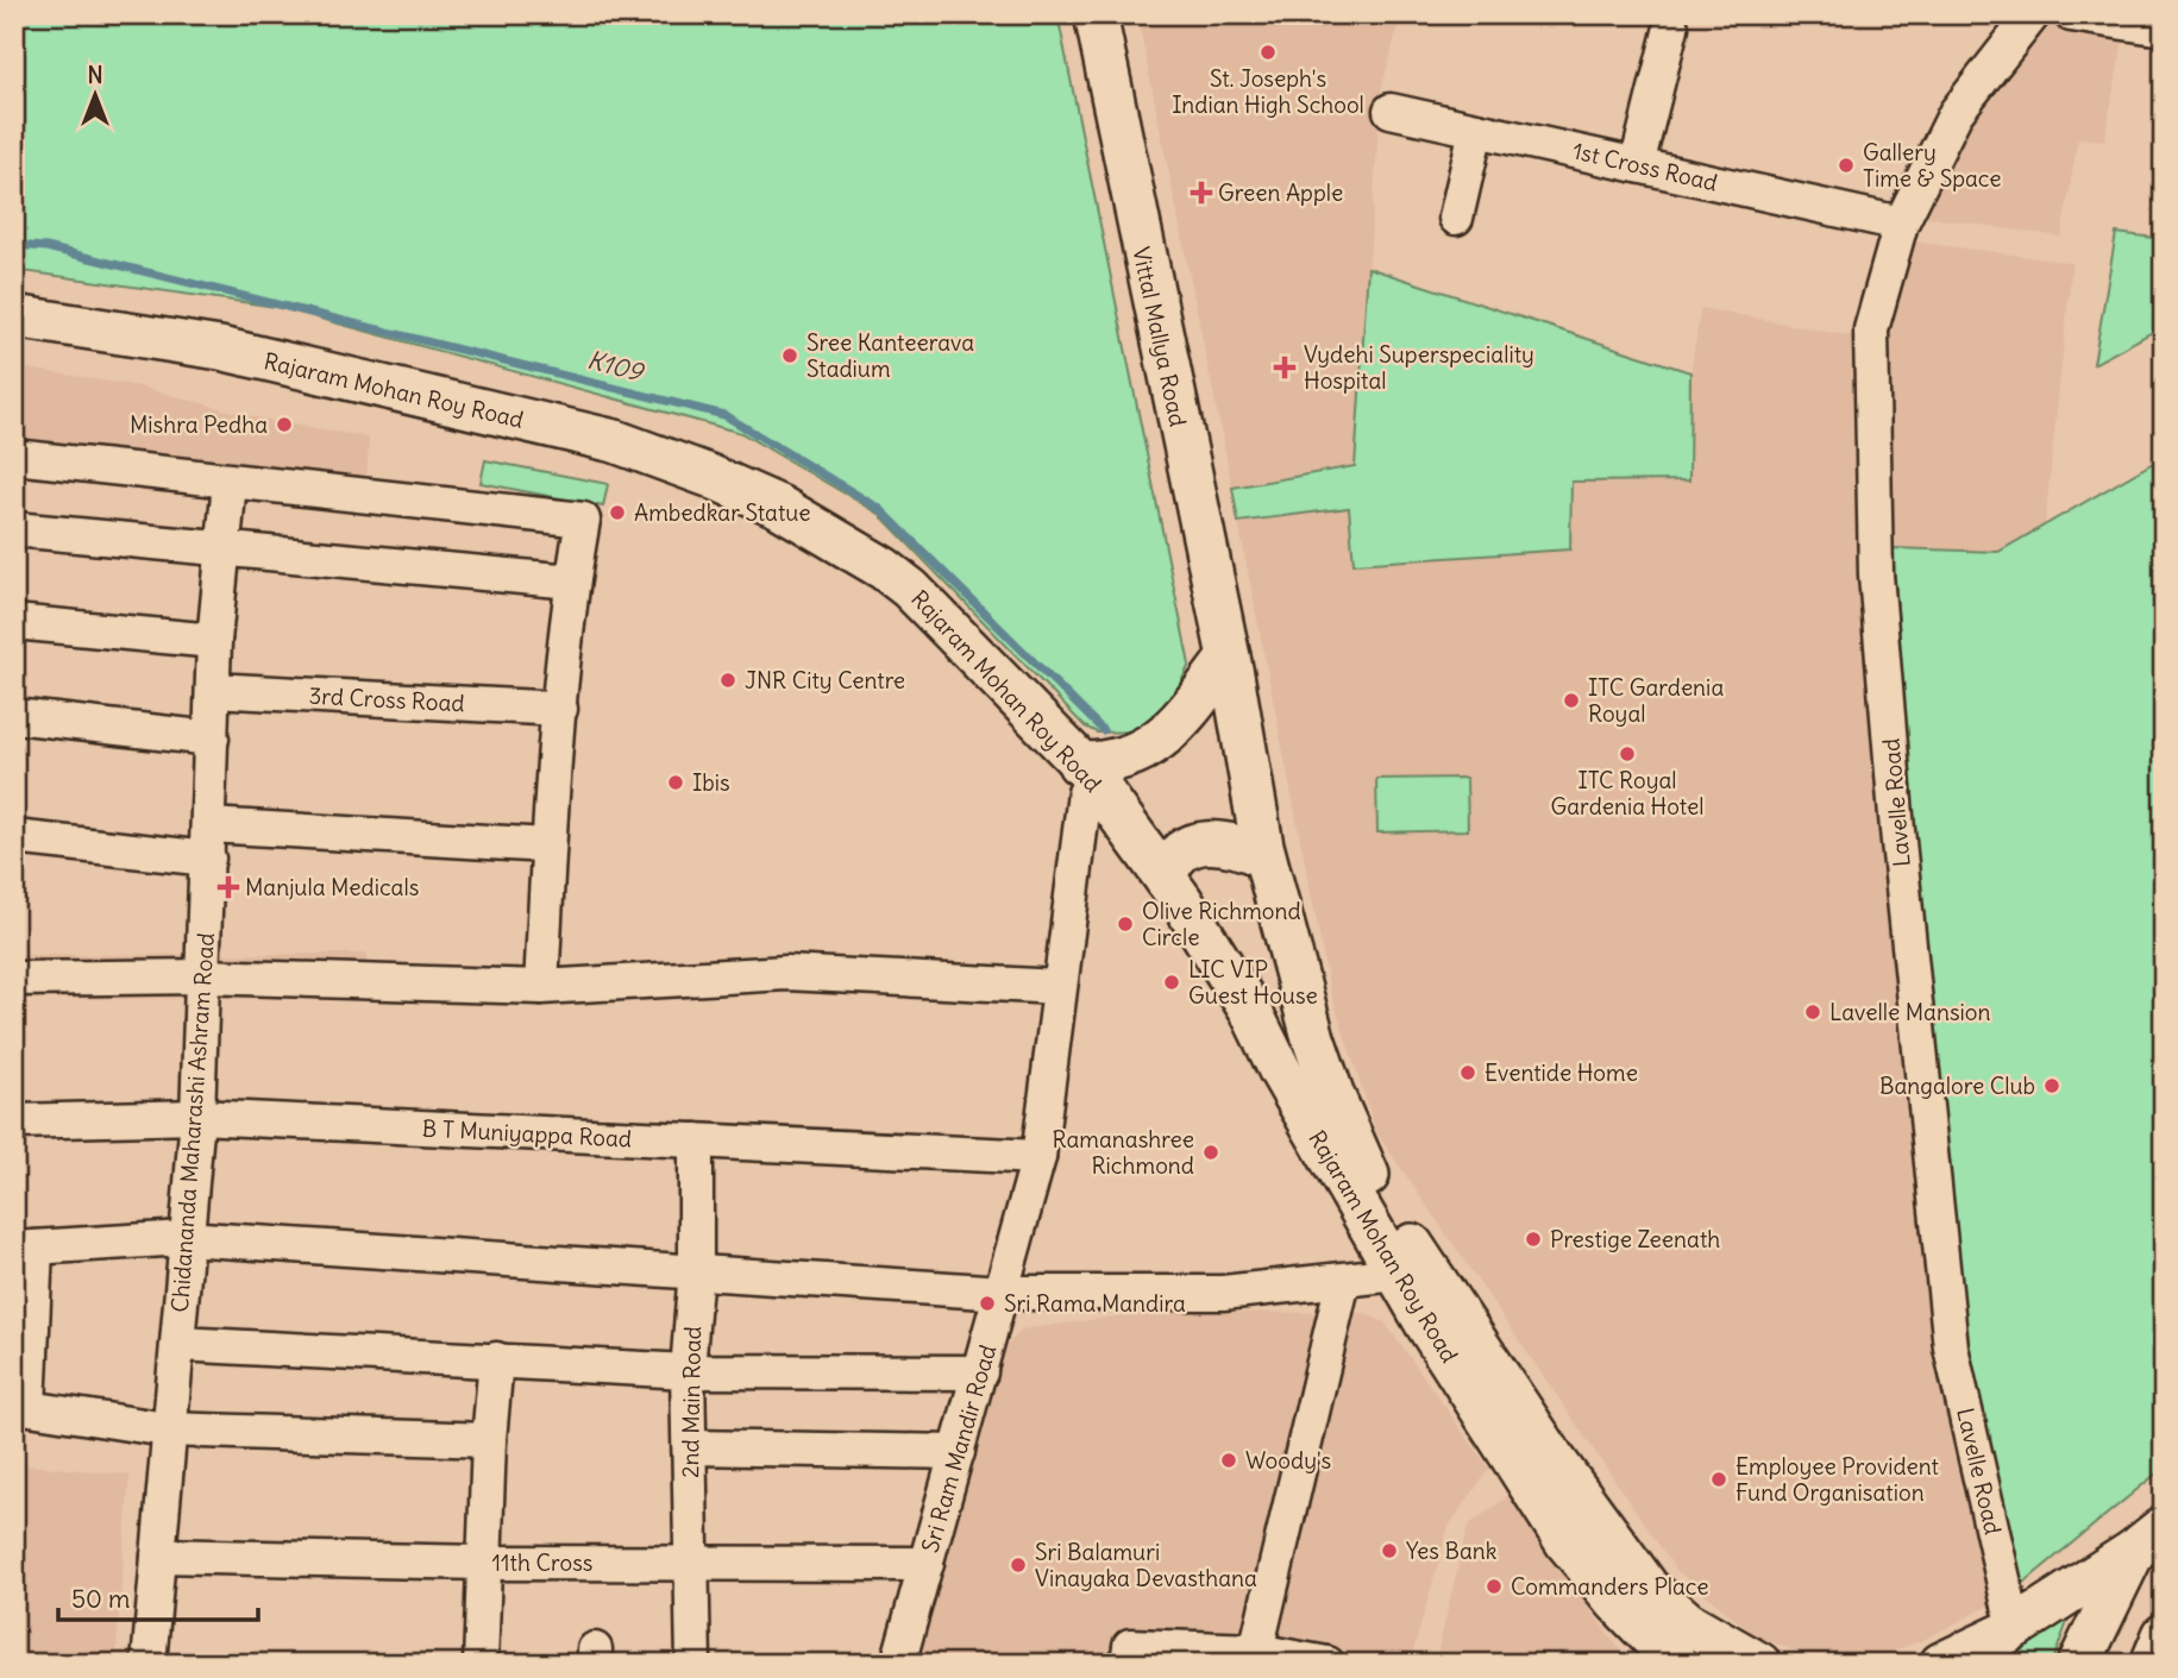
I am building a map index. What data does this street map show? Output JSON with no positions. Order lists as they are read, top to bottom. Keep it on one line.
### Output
{"streets":{"main road":["Vittal Mallya Road","Rajaram Mohan Roy Road"],"street":["1st Cross Road","3rd Cross Road","Lavelle Road","Chidananda Maharashi Ashram Road","B T Muniyappa Road","2nd Main Road","Sri Ram Mandir Road","11th Cross"]},"crossings":[["1st Cross Road","Lavelle Road"],["Vittal Mallya Road","Rajaram Mohan Roy Road"],["Rajaram Mohan Roy Road","Sri Ram Mandir Road"],["3rd Cross Road","Chidananda Maharashi Ashram Road"],["Chidananda Maharashi Ashram Road","B T Muniyappa Road"],["Chidananda Maharashi Ashram Road","11th Cross"],["B T Muniyappa Road","2nd Main Road"],["B T Muniyappa Road","Sri Ram Mandir Road"],["2nd Main Road","11th Cross"],["Sri Ram Mandir Road","11th Cross"]],"water":["K109"],"places":{"other":["St. Joseph's Indian High School","Gallery Time & Space","Sree Kanteerava Stadium","Mishra Pedha","Ambedkar Statue","JNR City Centre","ITC Gardenia Royal","ITC Royal Gardenia Hotel","Ibis","Olive Richmond Circle","LIC VIP Guest House","Lavelle Mansion","Eventide Home","Bangalore Club","Ramanashree Richmond","Prestige Zeenath","Sri Rama Mandira","Woody's","Employee Provident Fund Organisation","Yes Bank","Sri Balamuri Vinayaka Devasthana","Commanders Place"],"health":["Green Apple","Vydehi Superspeciality Hospital","Manjula Medicals"]},"scale_bar":"50 m","north":"top"}
